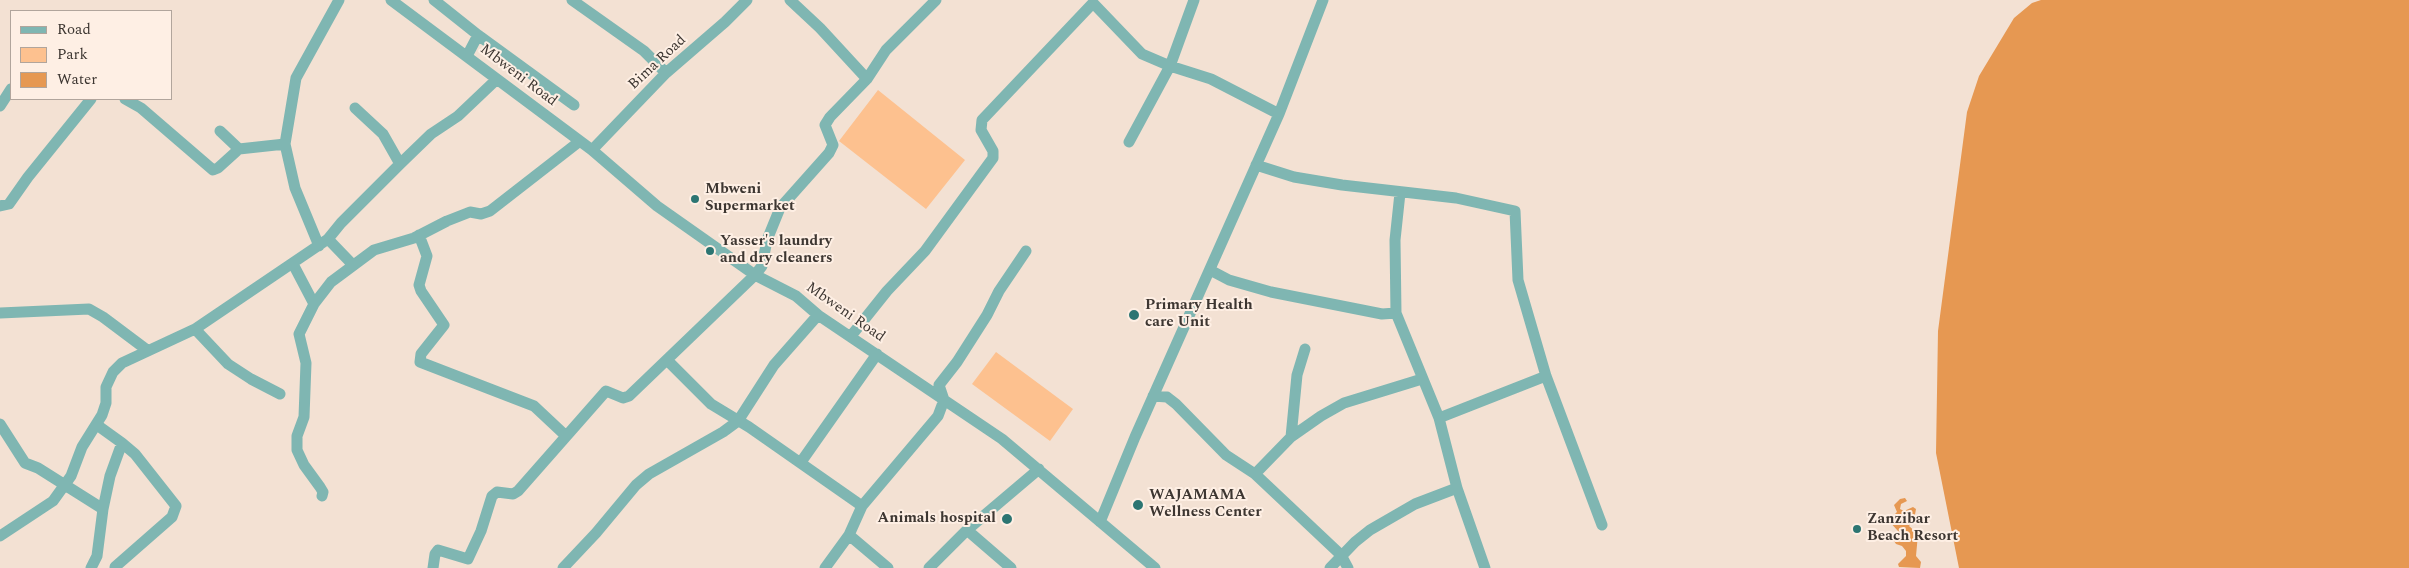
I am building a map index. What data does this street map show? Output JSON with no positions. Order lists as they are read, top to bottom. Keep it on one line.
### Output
{"streets":{"street":["Bima Road","Mbweni Road"]},"crossings":[["Bima Road","Mbweni Road"]],"places":["Mbweni Supermarket","Yasser's laundry and dry cleaners","Primary Health care Unit","WAJAMAMA Wellness Center","Animals hospital","Zanzibar Beach Resort"],"legend":["Road","Park","Water"]}
